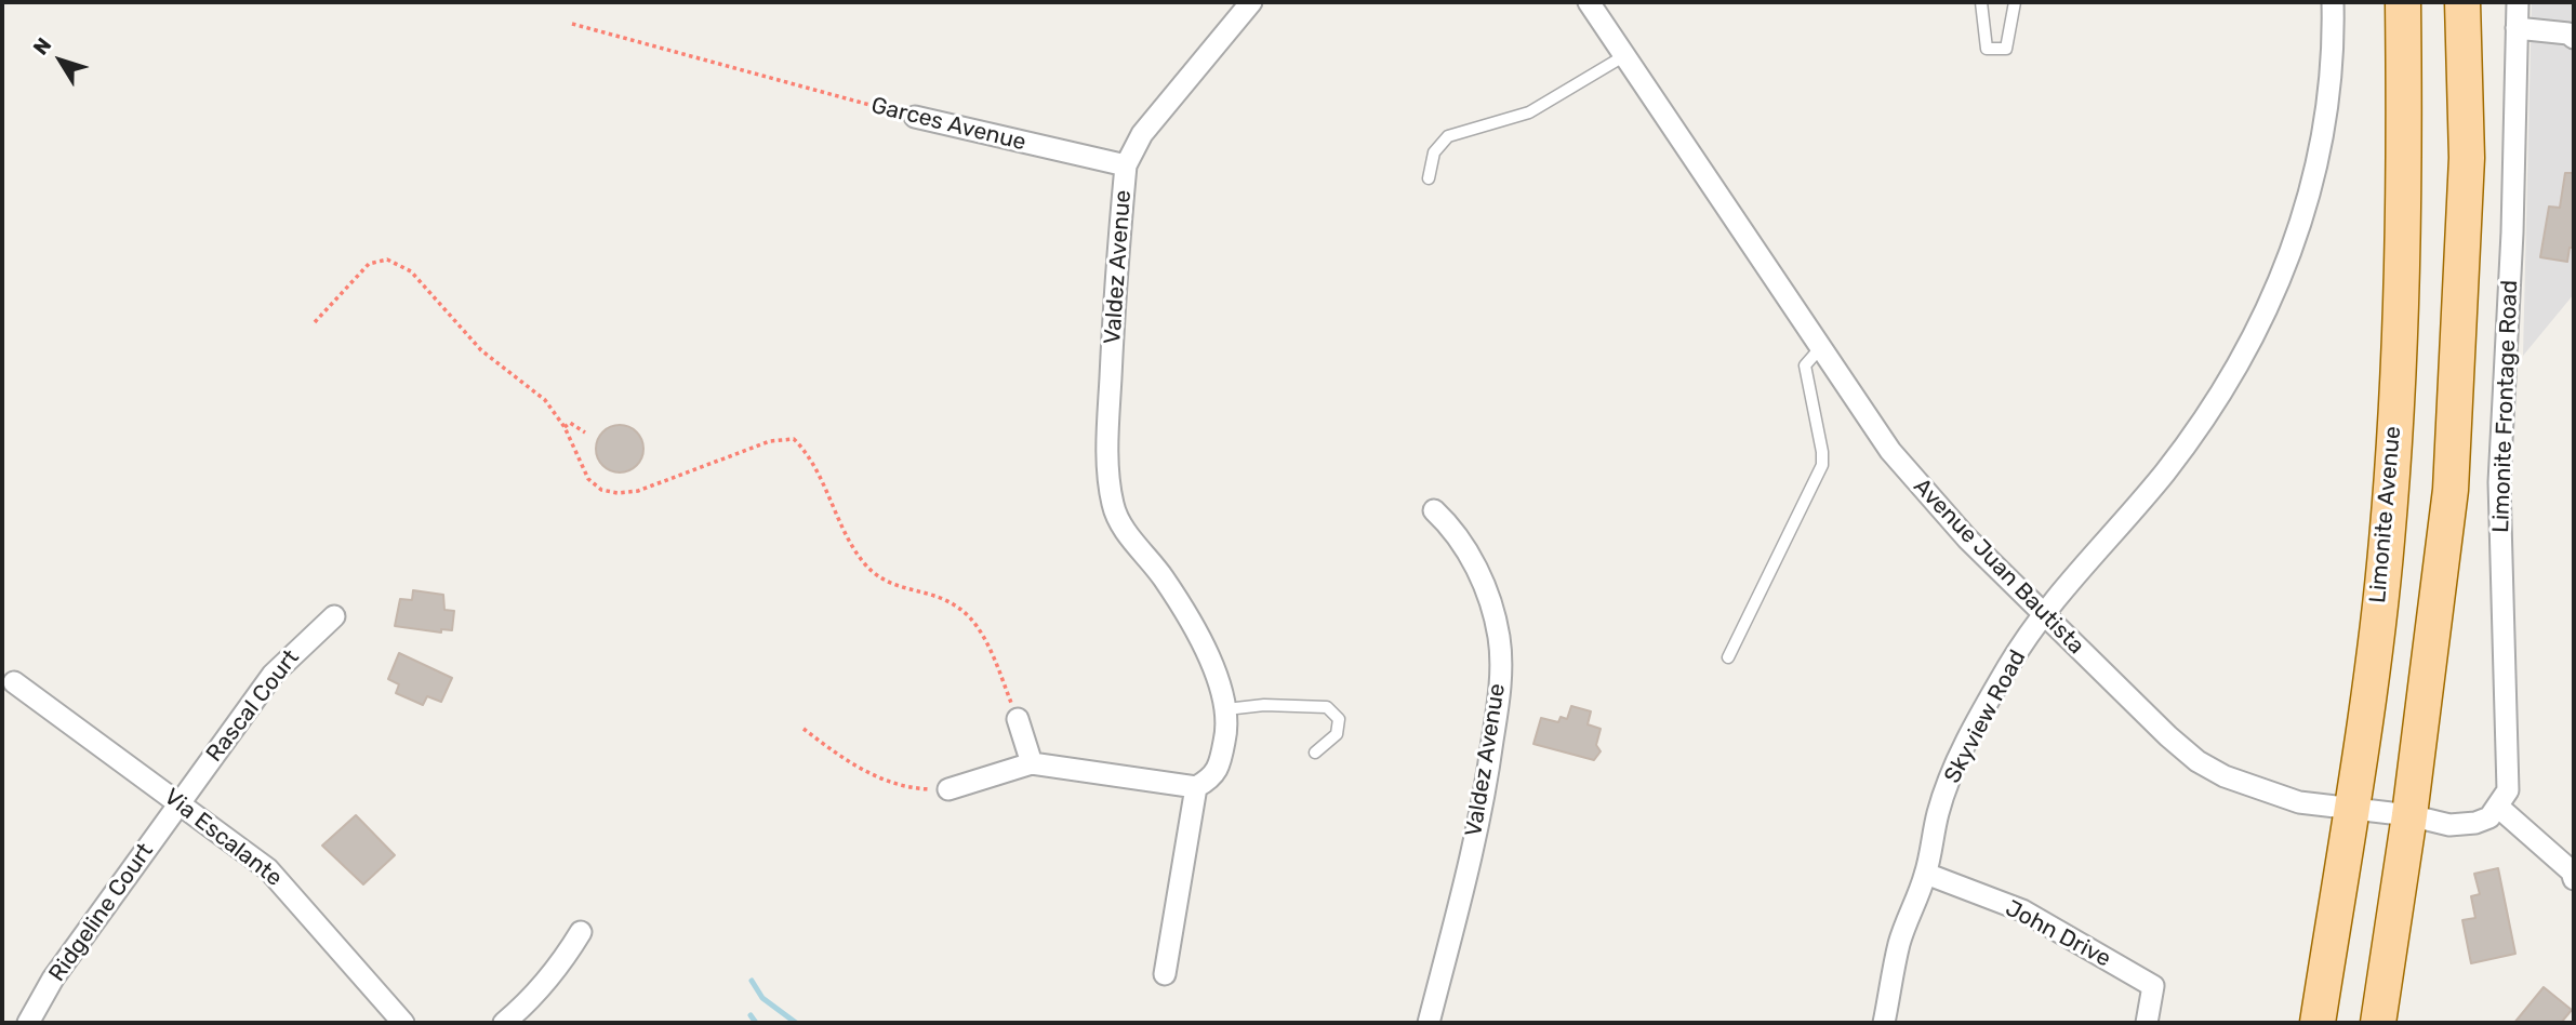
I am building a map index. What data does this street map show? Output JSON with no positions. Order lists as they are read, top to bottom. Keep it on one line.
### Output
{"streets":{"main road":["Limonite Avenue"],"street":["Garces Avenue","Valdez Avenue","Limonite Frontage Road","Avenue Juan Bautista","Rascal Court","Skyview Road","Via Escalante","Ridgeline Court","John Drive"]},"crossings":[["Garces Avenue","Valdez Avenue"],["Limonite Frontage Road","Avenue Juan Bautista"],["Limonite Avenue","Avenue Juan Bautista"],["Avenue Juan Bautista","Skyview Road"],["Rascal Court","Via Escalante"],["Rascal Court","Ridgeline Court"],["Skyview Road","John Drive"],["Via Escalante","Ridgeline Court"]],"north":"top left"}
